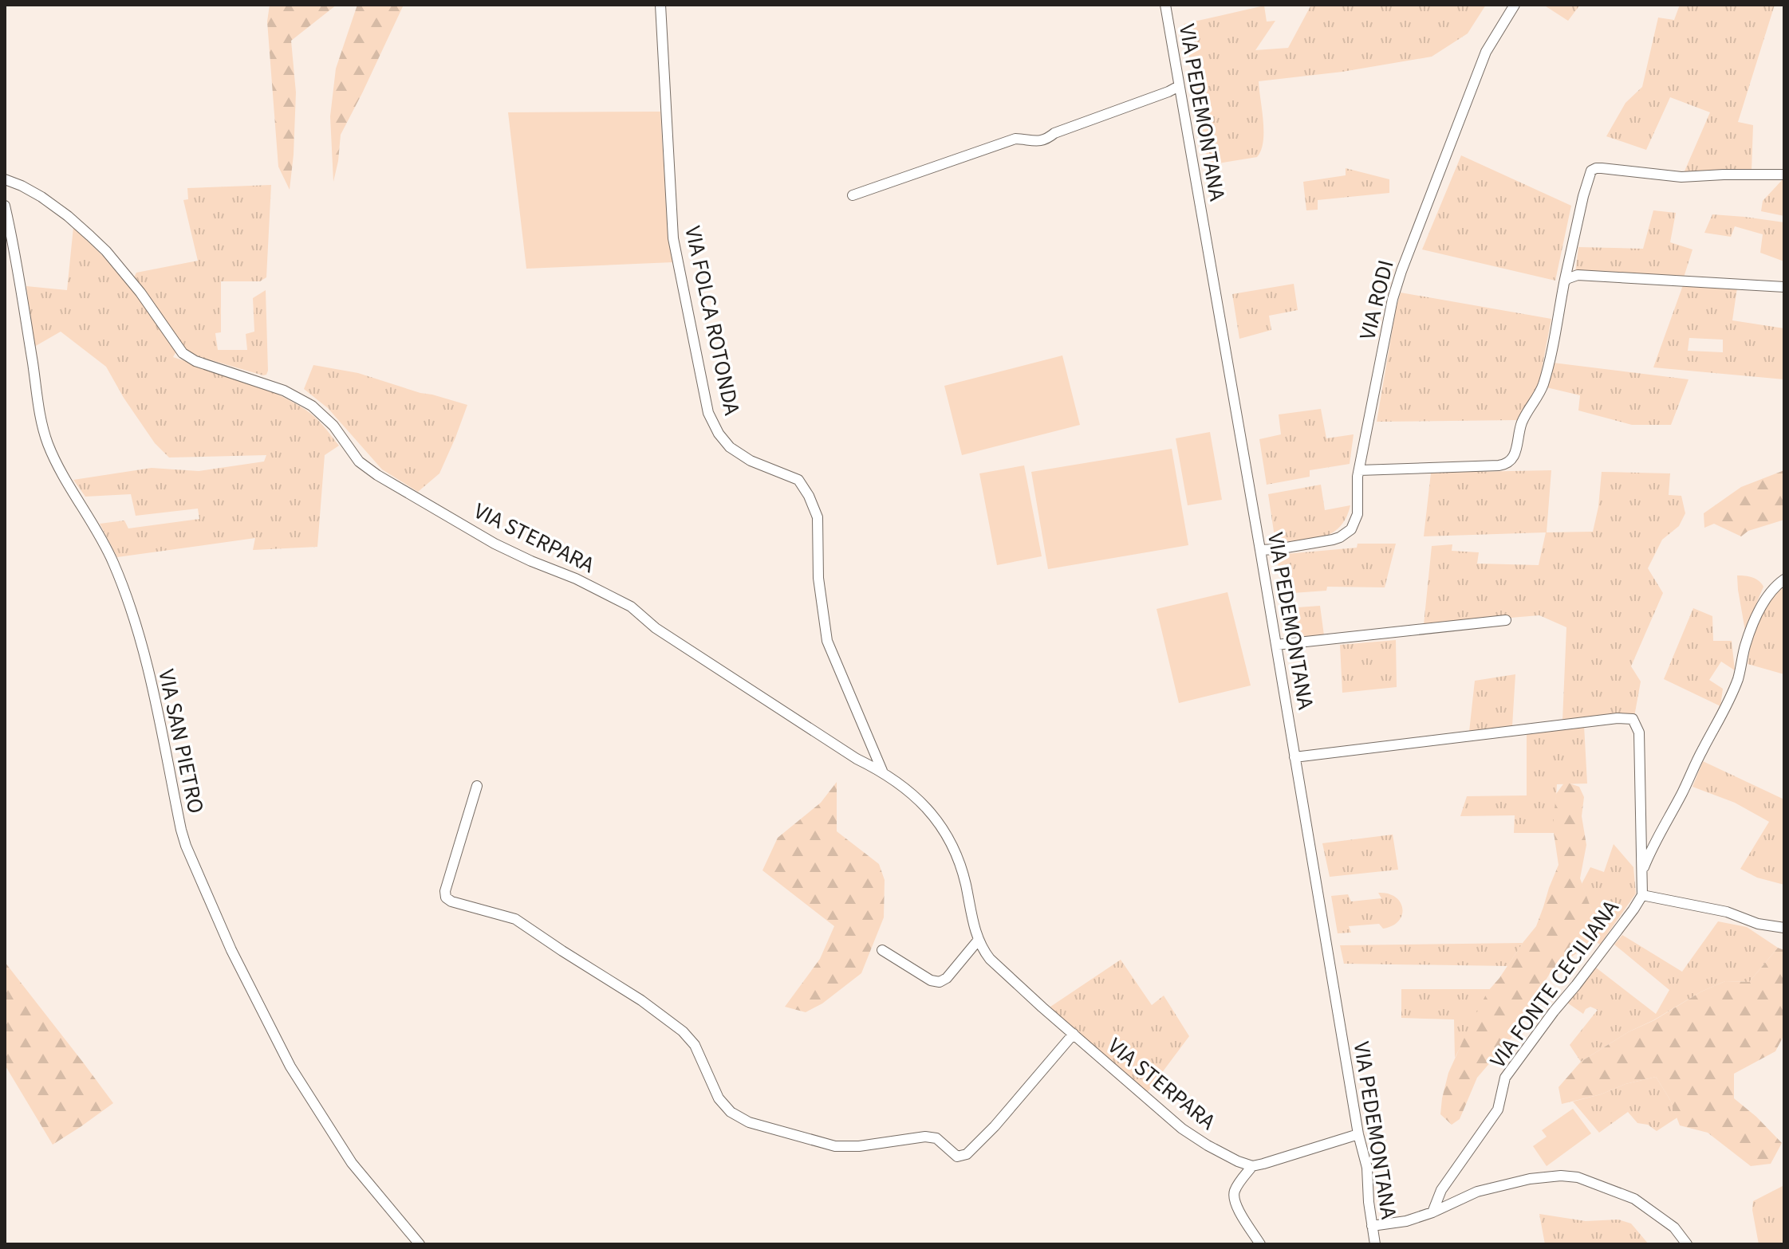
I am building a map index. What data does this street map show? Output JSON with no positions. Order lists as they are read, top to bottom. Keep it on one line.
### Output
{"streets":{"street":["VIA PEDEMONTANA","VIA RODI","VIA FOLCA ROTONDA","VIA STERPARA","VIA SAN PIETRO","VIA FONTE CECILIANA"]},"crossings":[["VIA PEDEMONTANA","VIA RODI"],["VIA PEDEMONTANA","VIA FONTE CECILIANA"],["VIA FOLCA ROTONDA","VIA STERPARA"]]}
